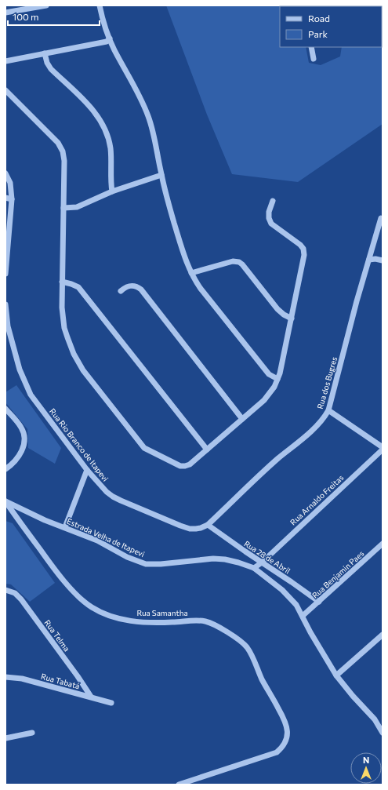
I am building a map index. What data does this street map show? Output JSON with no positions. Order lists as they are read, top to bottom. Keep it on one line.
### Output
{"streets":{"street":["Rua dos Bugres","Rua Rio Branco de Itapevi","Rua Arnaldo Freitas","Estrada Velha de Itapevi","Rua 28 de Abril","Rua Benjamin Paes","Rua Samantha","Rua Telma","Rua Tabatá"]},"crossings":[["Rua dos Bugres","Rua Rio Branco de Itapevi"],["Rua dos Bugres","Rua 28 de Abril"],["Rua Rio Branco de Itapevi","Rua 28 de Abril"],["Rua Arnaldo Freitas","Estrada Velha de Itapevi"],["Rua Arnaldo Freitas","Rua 28 de Abril"],["Estrada Velha de Itapevi","Rua Benjamin Paes"],["Estrada Velha de Itapevi","Rua Samantha"],["Rua 28 de Abril","Rua Benjamin Paes"],["Rua Telma","Rua Tabatá"]],"legend":["Road","Park"],"scale_bar":"100 m","north":"top"}
